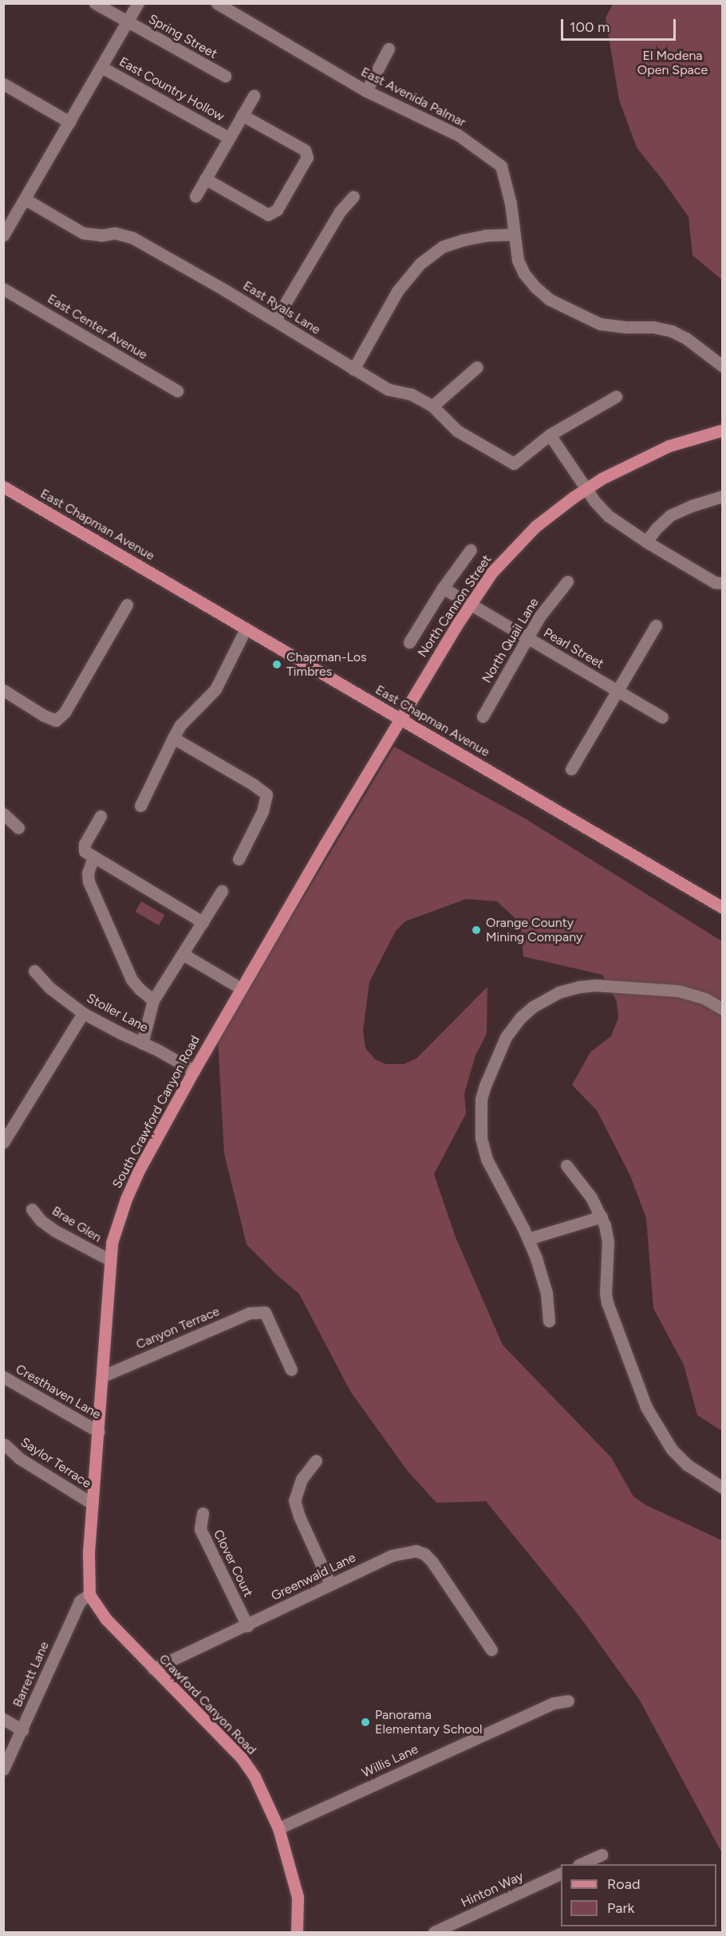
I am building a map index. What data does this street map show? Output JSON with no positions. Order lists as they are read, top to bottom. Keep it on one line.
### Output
{"streets":{"main road":["East Chapman Avenue","North Cannon Street","South Crawford Canyon Road","Crawford Canyon Road"],"street":["Spring Street","East Country Hollow","East Avenida Palmar","East Ryals Lane","East Center Avenue","North Quail Lane","Pearl Street","Stoller Lane","Brae Glen","Canyon Terrace","Cresthaven Lane","Saylor Terrace","Clover Court","Greenwald Lane","Barrett Lane","Willis Lane","Hinton Way"]},"crossings":[["East Chapman Avenue","North Cannon Street"],["East Chapman Avenue","South Crawford Canyon Road"],["North Cannon Street","Pearl Street"],["North Cannon Street","South Crawford Canyon Road"],["North Quail Lane","Pearl Street"],["Stoller Lane","South Crawford Canyon Road"],["South Crawford Canyon Road","Brae Glen"],["South Crawford Canyon Road","Canyon Terrace"],["South Crawford Canyon Road","Cresthaven Lane"],["South Crawford Canyon Road","Saylor Terrace"],["South Crawford Canyon Road","Barrett Lane"],["South Crawford Canyon Road","Crawford Canyon Road"],["Clover Court","Greenwald Lane"],["Greenwald Lane","Crawford Canyon Road"],["Barrett Lane","Crawford Canyon Road"],["Crawford Canyon Road","Willis Lane"]],"parks":["El Modena Open Space"],"places":["Chapman-Los Timbres","Orange County Mining Company","Panorama Elementary School"],"legend":["Road","Park"],"scale_bar":"100 m"}
